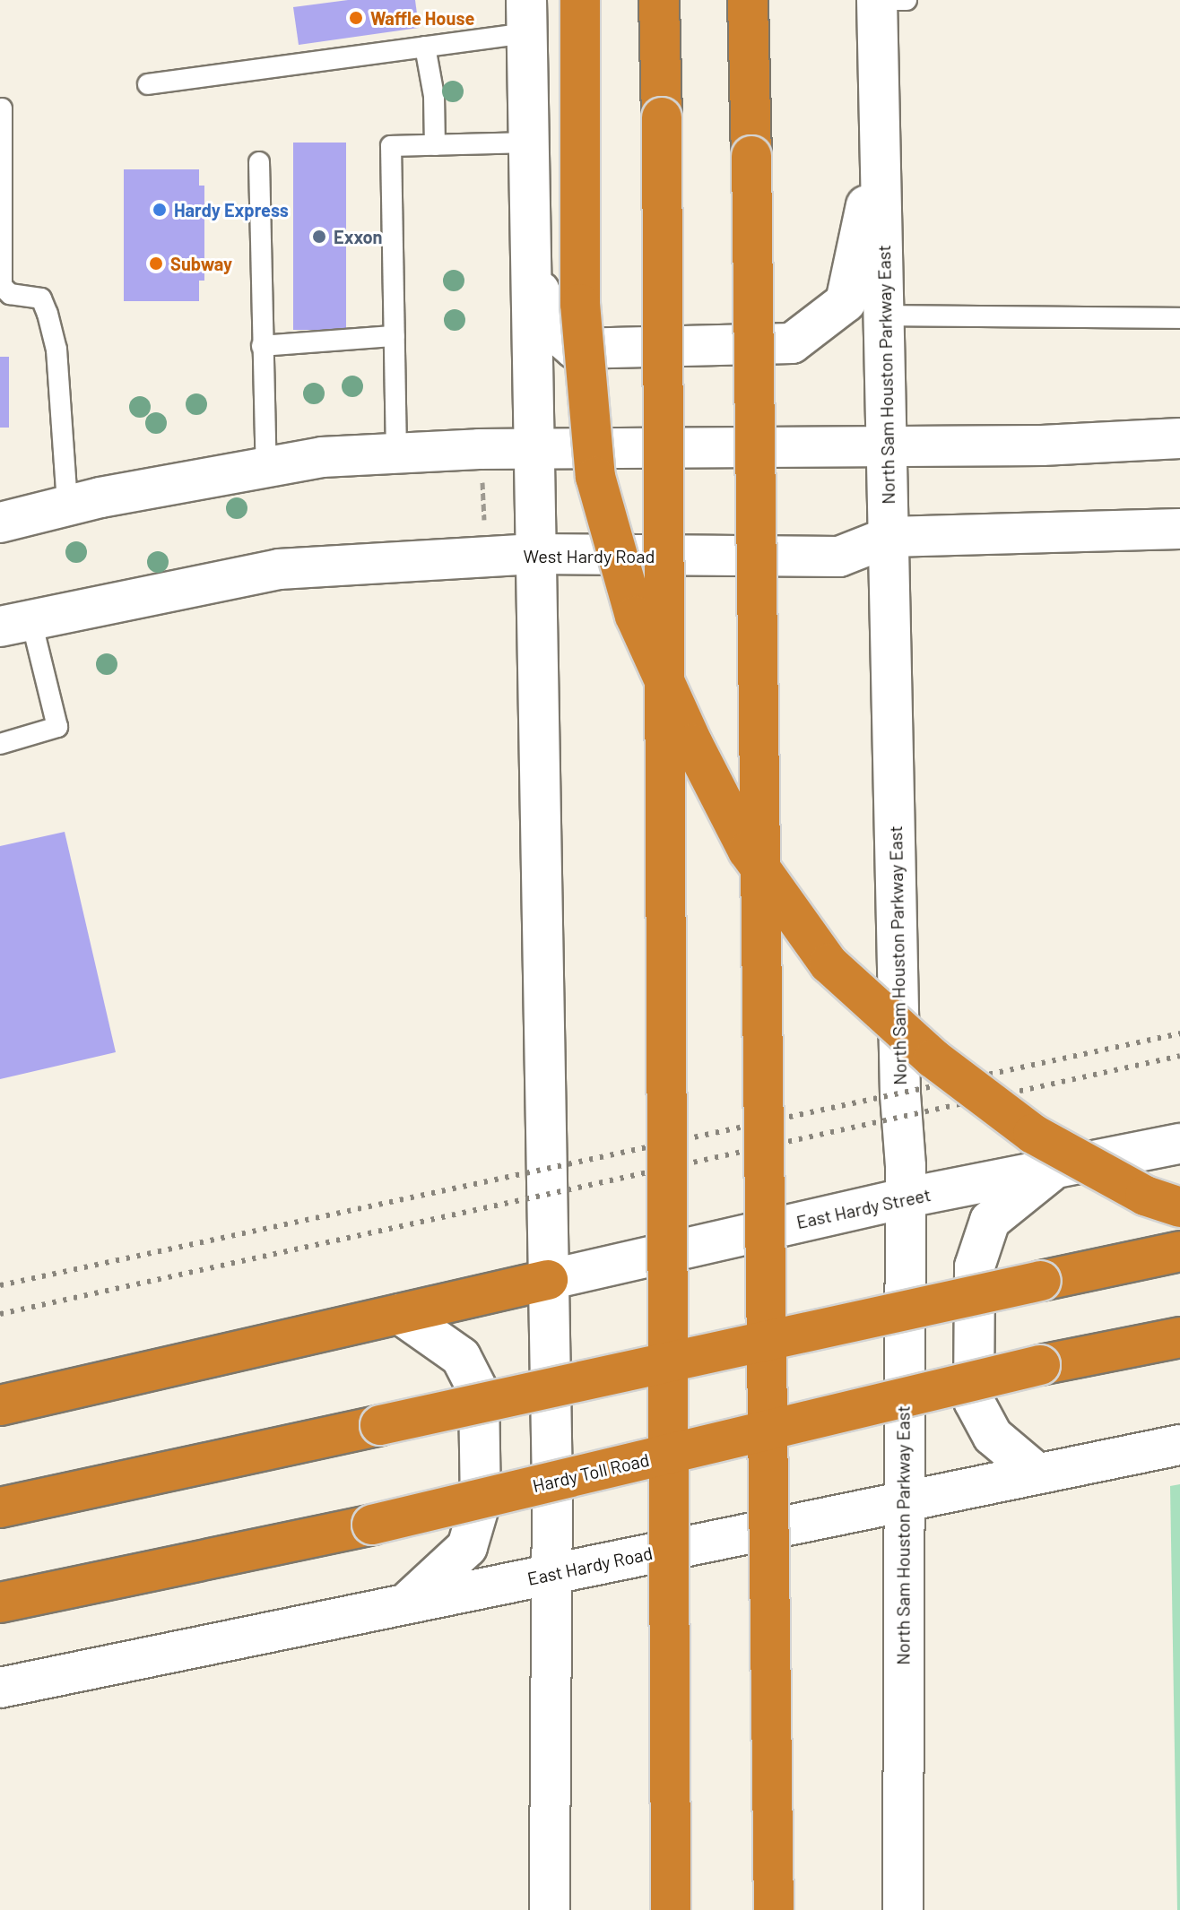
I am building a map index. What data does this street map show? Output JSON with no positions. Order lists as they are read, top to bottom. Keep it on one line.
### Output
{"streets":{"highway":["Hardy Toll Road"],"main road":["North Sam Houston Parkway East","West Hardy Road","East Hardy Street","East Hardy Road"]},"crossings":[["North Sam Houston Parkway East","West Hardy Road"],["North Sam Houston Parkway East","East Hardy Street"],["North Sam Houston Parkway East","East Hardy Road"]],"places":["Waffle House","Hardy Express","Exxon","Subway"]}
